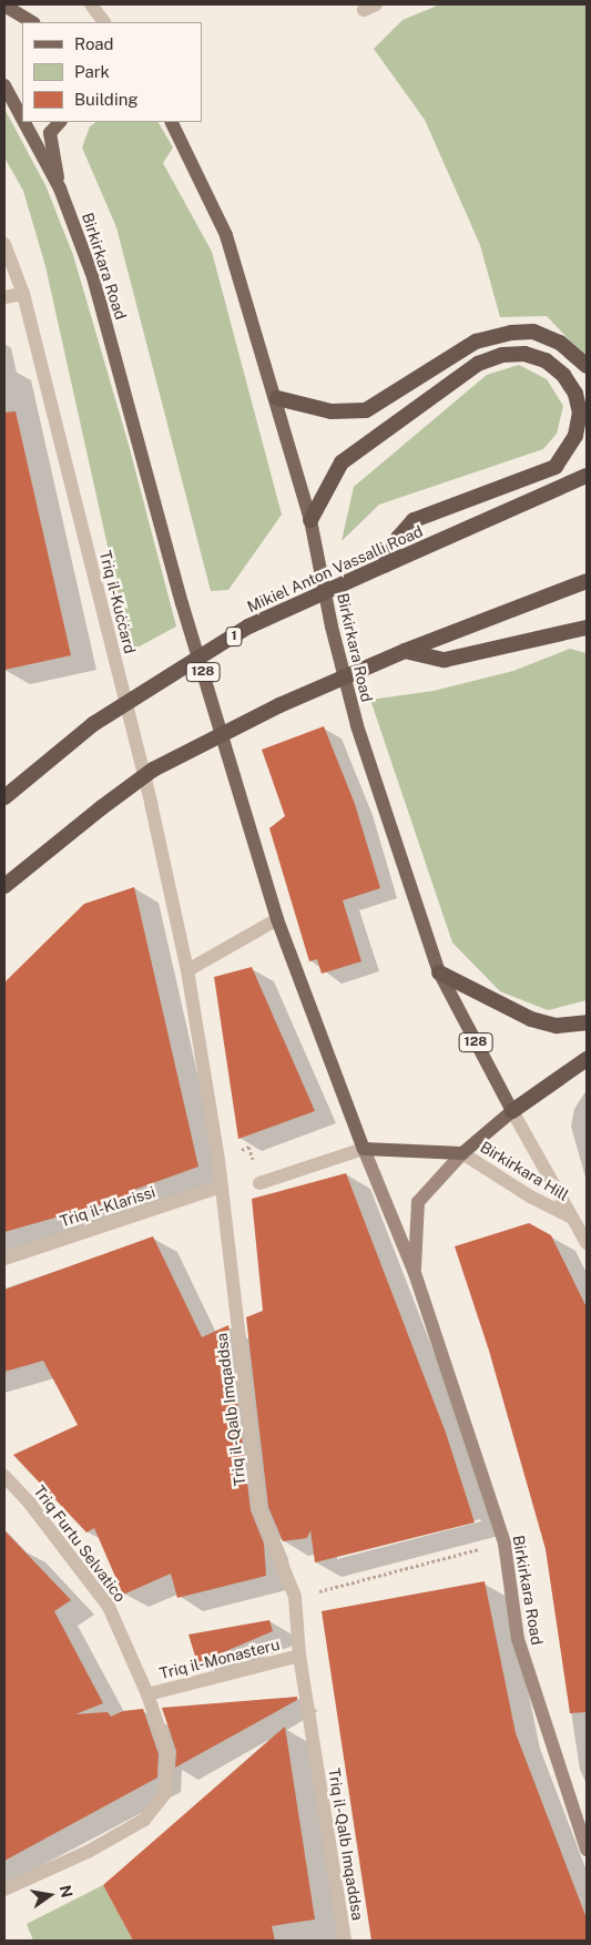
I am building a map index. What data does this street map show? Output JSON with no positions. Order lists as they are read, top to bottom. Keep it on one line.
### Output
{"streets":{"highway":["Mikiel Anton Vassalli Road","1"],"main road":["Birkirkara Road","128"],"street":["Triq il-Kuċċard","Birkirkara Hill","Triq il-Klarissi","Triq il-Qalb Imqaddsa","Triq Furtu Selvatico","Triq il-Monasteru"]},"crossings":[["Birkirkara Road","Birkirkara Hill"],["Triq il-Kuċċard","Triq il-Qalb Imqaddsa"],["Triq il-Klarissi","Triq il-Qalb Imqaddsa"],["Triq il-Qalb Imqaddsa","Triq il-Monasteru"],["Triq Furtu Selvatico","Triq il-Monasteru"]],"legend":["Road","Park","Building"],"north":"right"}
